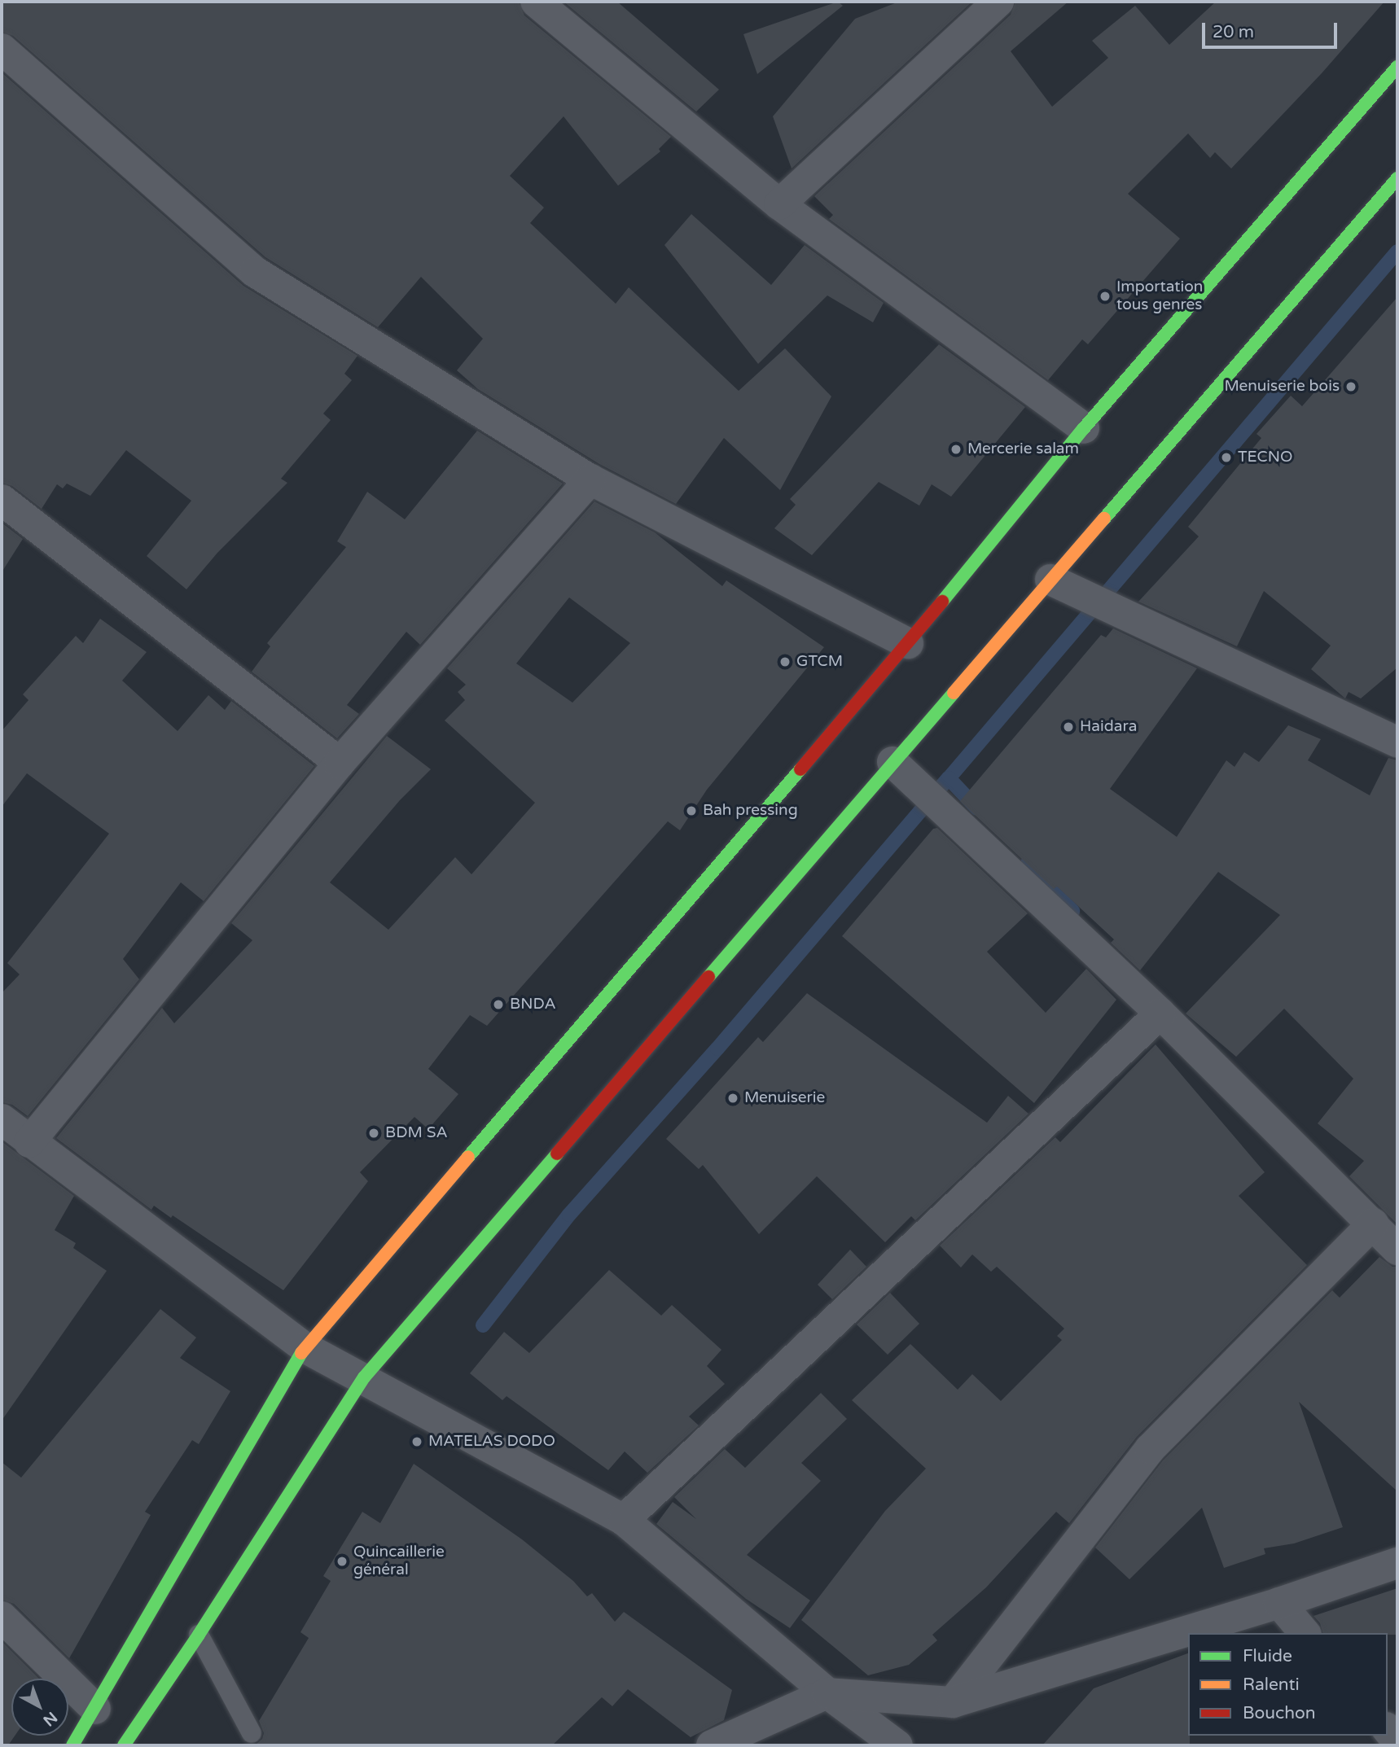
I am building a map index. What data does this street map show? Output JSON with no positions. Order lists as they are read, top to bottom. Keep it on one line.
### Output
{"places":["Importation tous genres","Menuiserie bois","Mercerie salam","TECNO","GTCM","Haidara","Bah pressing","BNDA","Menuiserie","BDM SA","MATELAS DODO","Quincaillerie général"],"legend":["Fluide","Ralenti","Bouchon"],"scale_bar":"20 m","north":"bottom right"}
